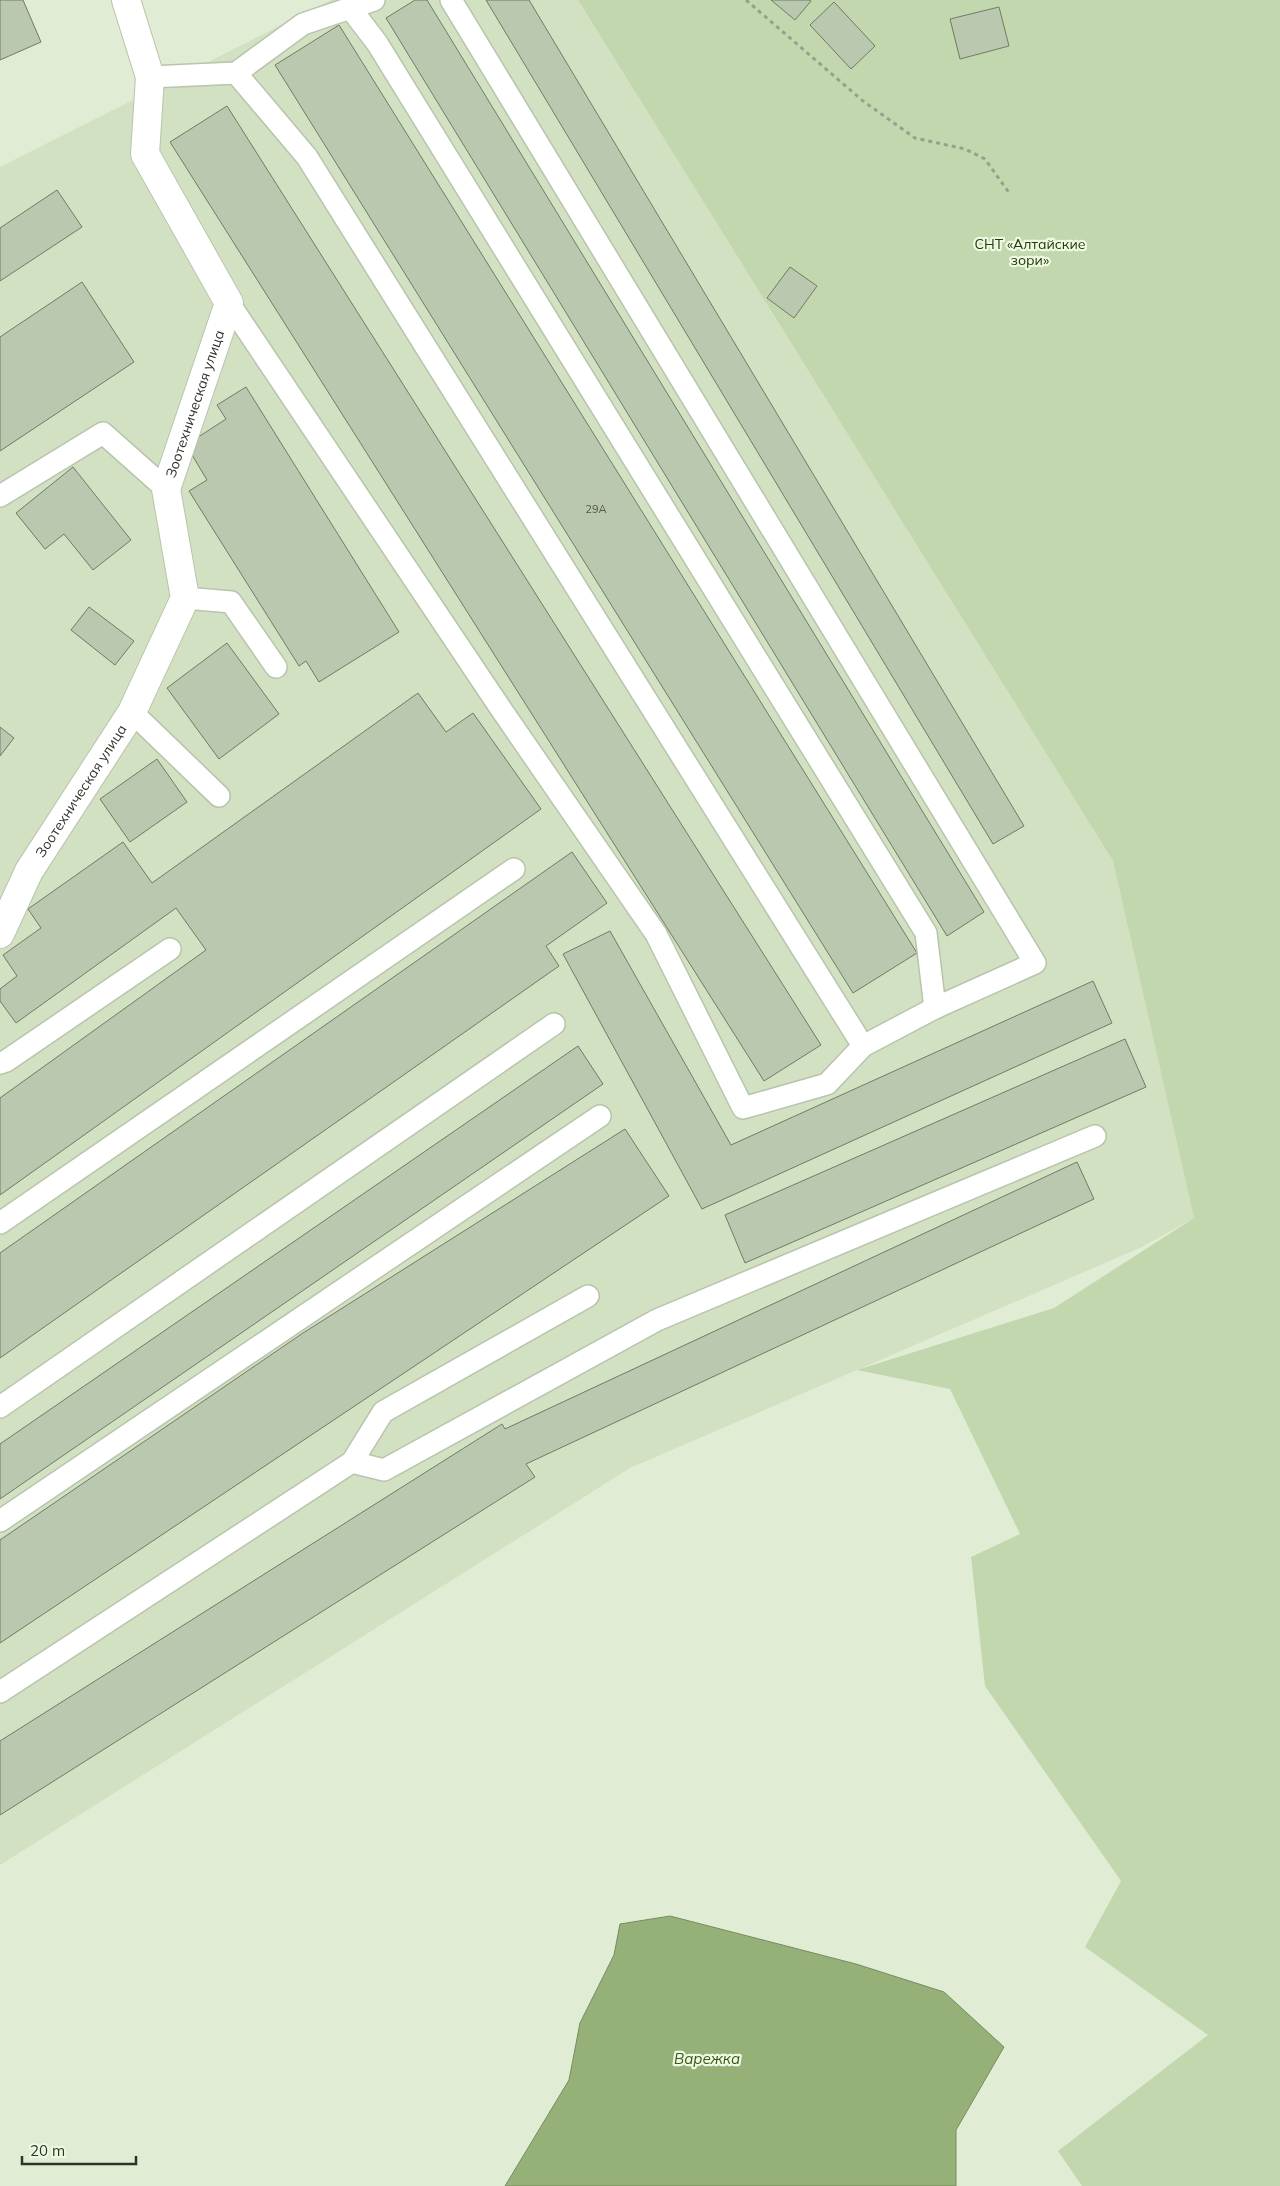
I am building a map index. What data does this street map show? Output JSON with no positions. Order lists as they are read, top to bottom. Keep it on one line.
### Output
{"streets":{"street":["Зоотехническая улица"]},"water":["Варежка"],"parks":["СНТ «Алтайские зори»"],"house_numbers":["29А"],"scale_bar":"20 m"}
